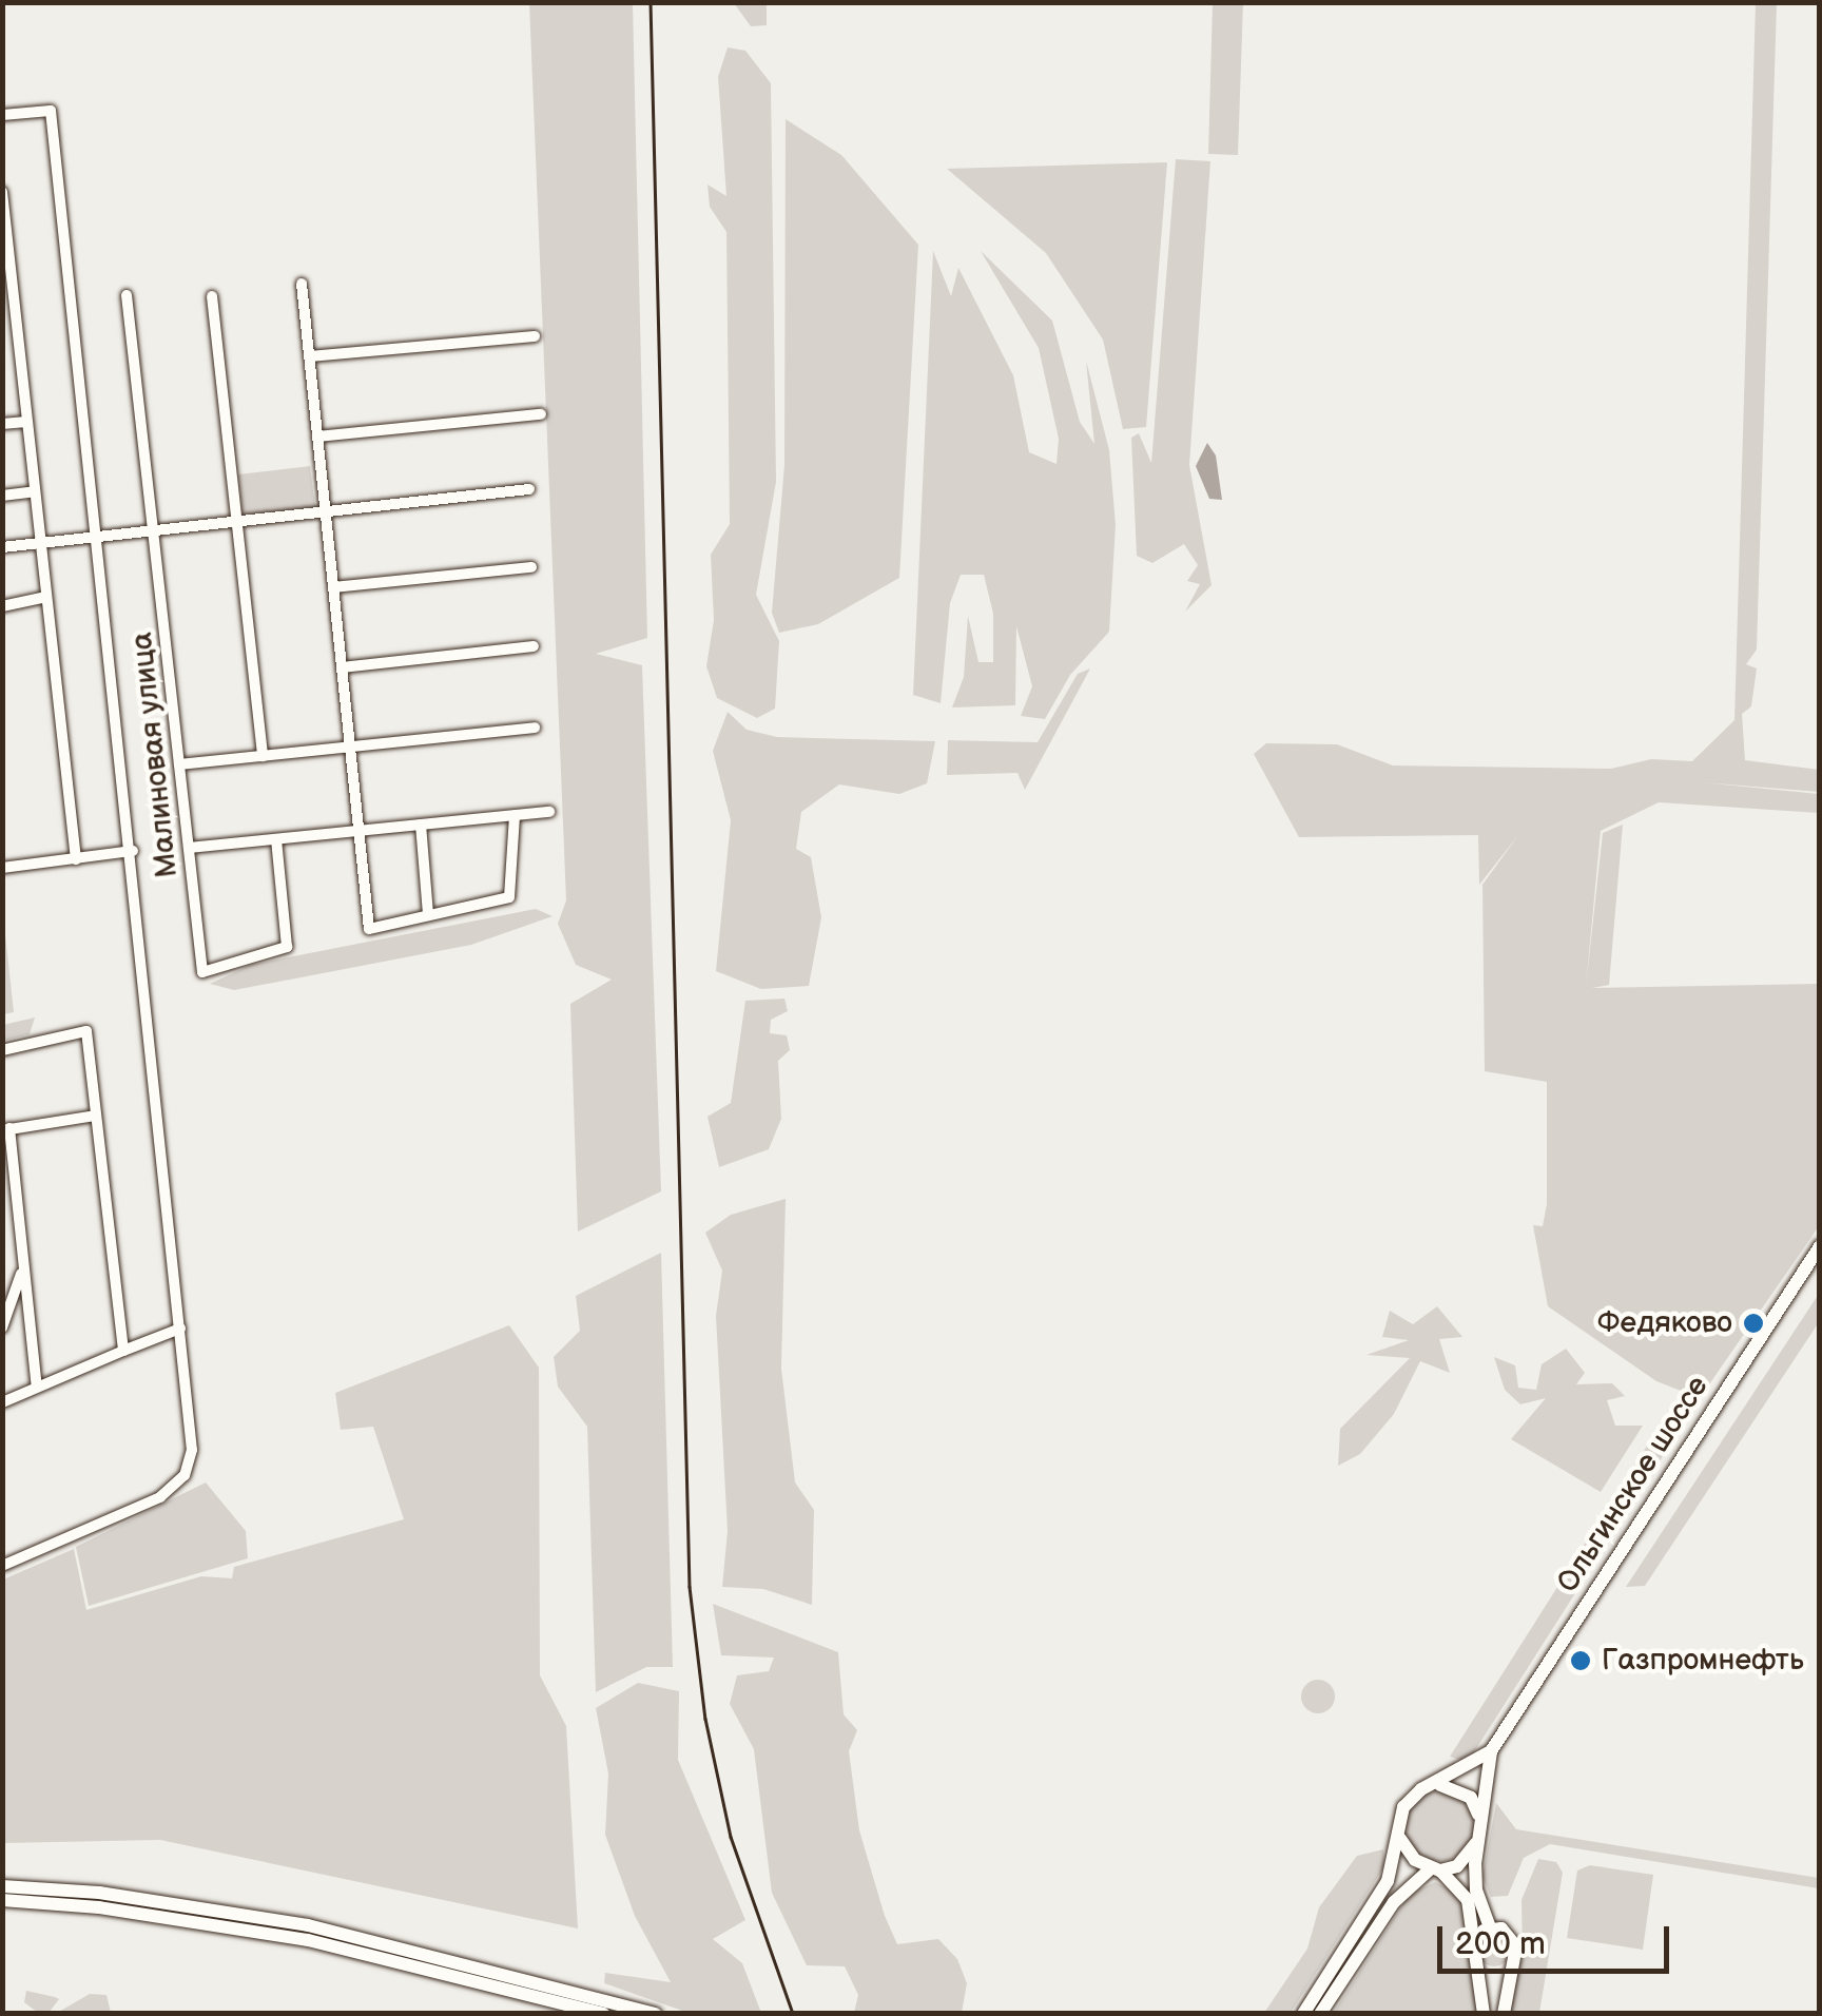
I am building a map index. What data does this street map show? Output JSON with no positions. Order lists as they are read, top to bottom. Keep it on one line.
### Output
{"streets":{"main road":["Ольгинское шоссе"],"street":["Малиновая улица"]},"places":["Федяково","Газпромнефть"],"scale_bar":"200 m"}
